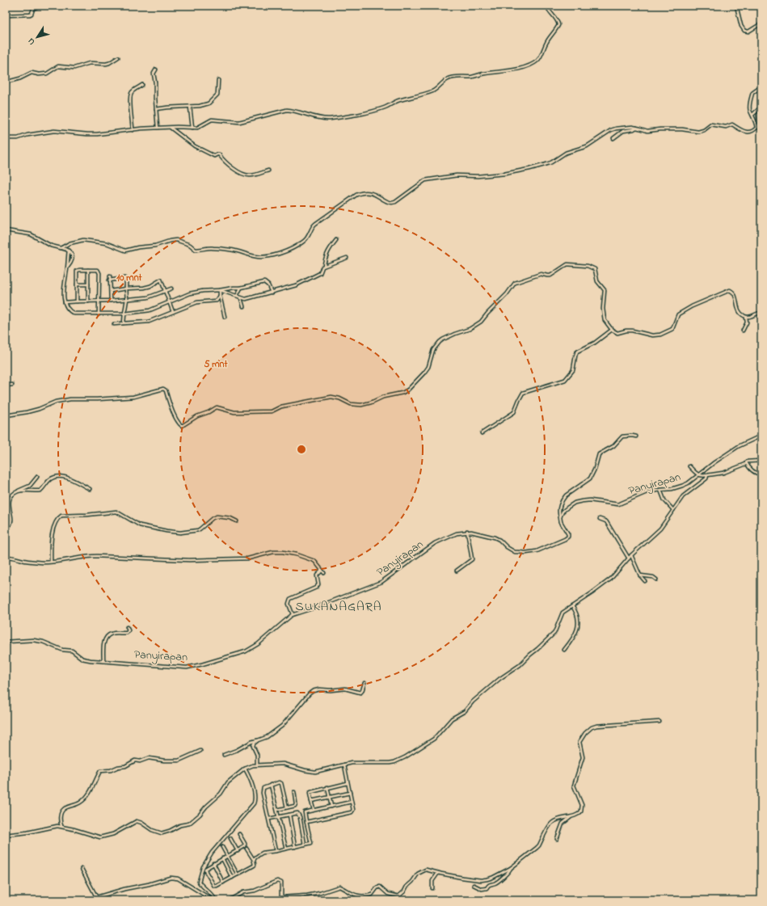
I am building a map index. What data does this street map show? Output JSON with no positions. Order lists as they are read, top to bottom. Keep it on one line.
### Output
{"streets":{"street":["Panyirapan"]},"districts":["SUKANAGARA"],"north":"bottom left","rings":["10 mnt","5 mnt"]}
